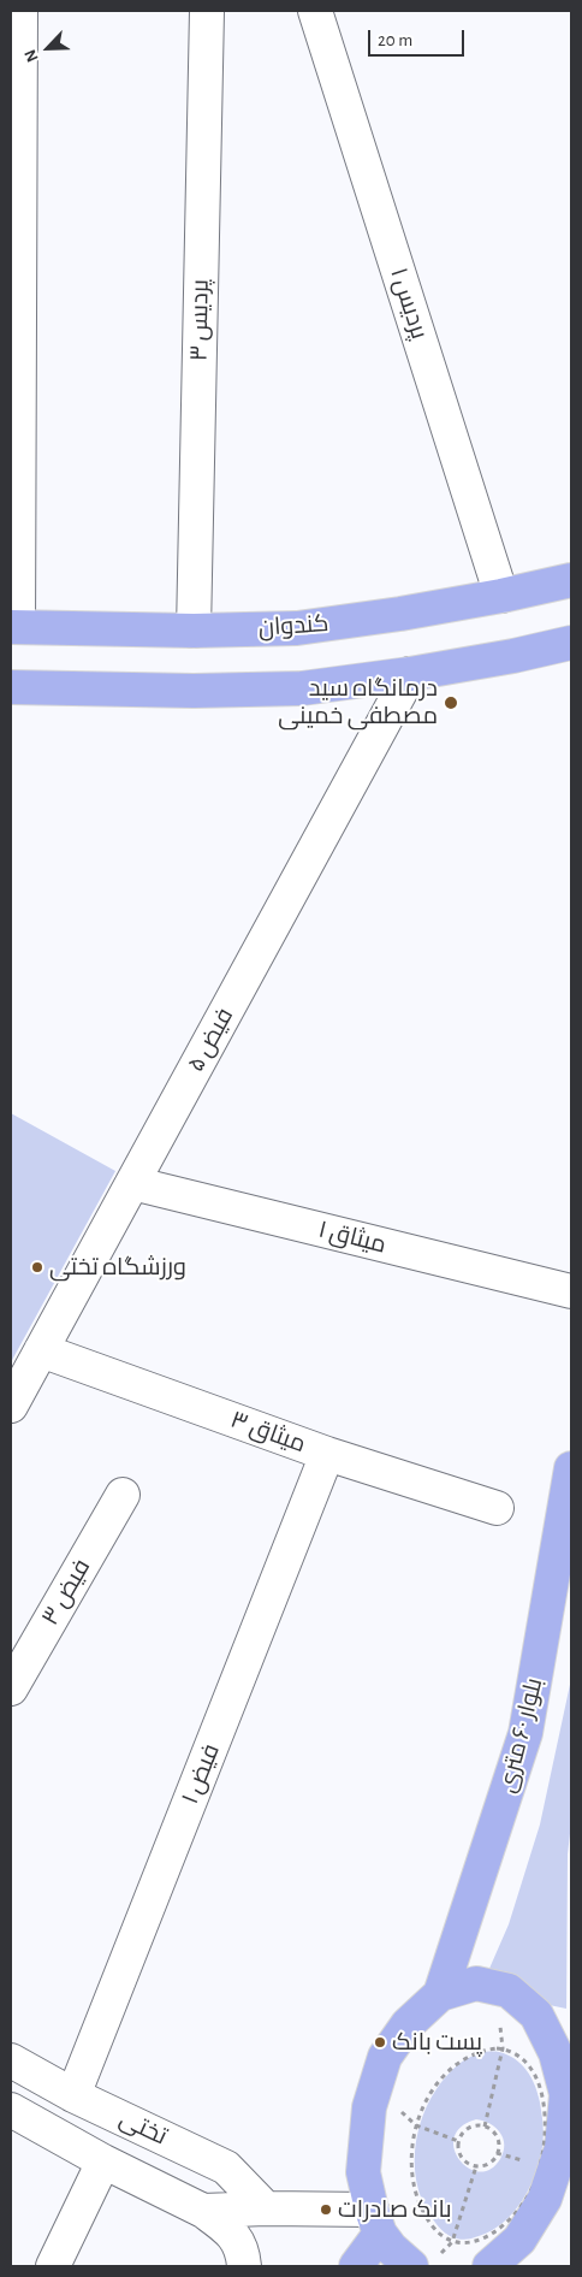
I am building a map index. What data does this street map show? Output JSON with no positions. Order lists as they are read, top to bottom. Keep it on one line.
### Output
{"streets":{"main road":["کندوان","بلوار ۶۰ متری"],"street":["پردیس ۱","پردیس ۳","فیض ۵","میثاق ۱","میثاق ۳","فیض ۳","فیض ۱","تختی"]},"crossings":[["پردیس ۱","کندوان"],["پردیس ۳","کندوان"],["فیض ۵","میثاق ۱"],["فیض ۵","میثاق ۳"],["میثاق ۳","فیض ۱"],["فیض ۱","تختی"]],"places":["درمانگاه سید مصطفی خمینی","ورزشگاه تختی","پست بانک","بانک صادرات"],"scale_bar":"20 m","north":"bottom left"}
